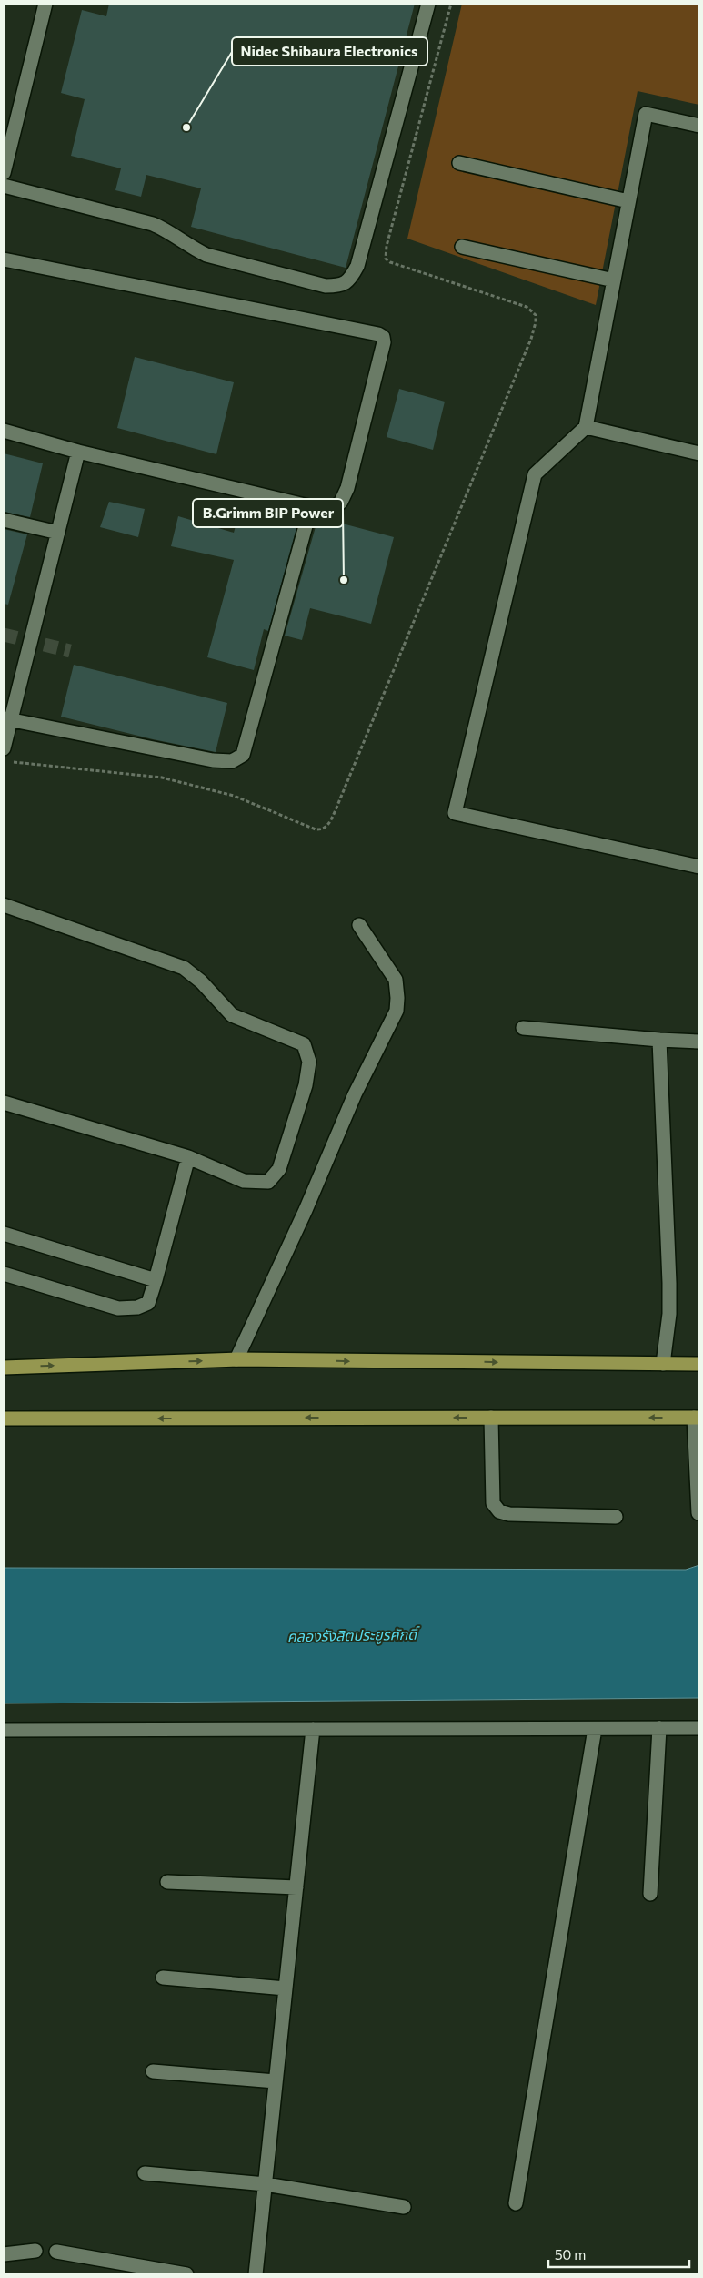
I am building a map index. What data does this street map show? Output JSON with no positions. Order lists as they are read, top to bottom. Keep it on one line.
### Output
{"water":["คลองรังสิตประยูรศักดิ์"],"places":["Nidec Shibaura Electronics","B.Grimm BIP Power"],"scale_bar":"50 m"}
